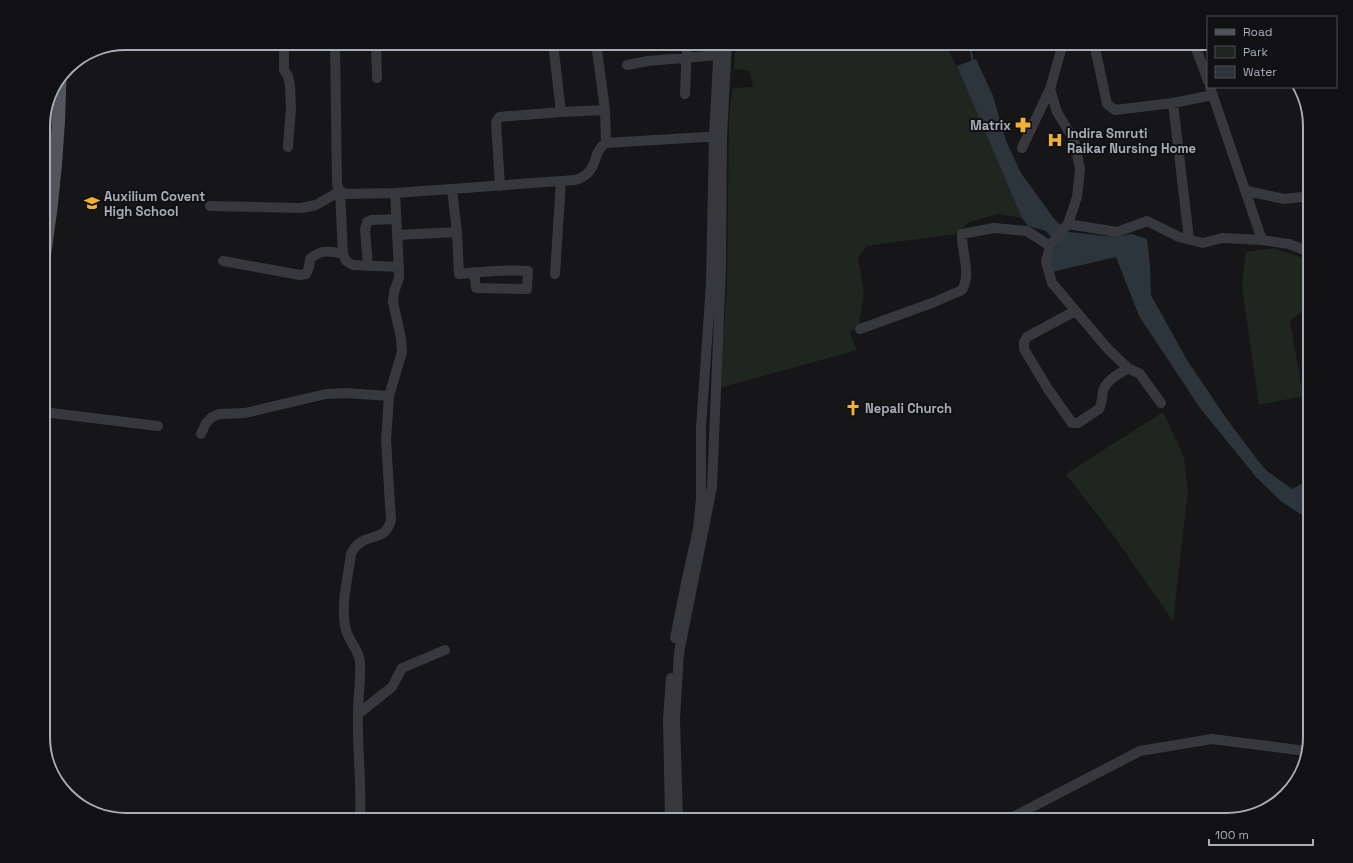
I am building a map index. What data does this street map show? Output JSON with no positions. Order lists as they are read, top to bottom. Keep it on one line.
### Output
{"places":{"pharmacy":["Matrix"],"hospital":["Indira Smruti Raikar Nursing Home"],"school or university":["Auxilium Covent High School"],"church":["Nepali Church"]},"legend":["Road","Park","Water"],"scale_bar":"100 m"}
